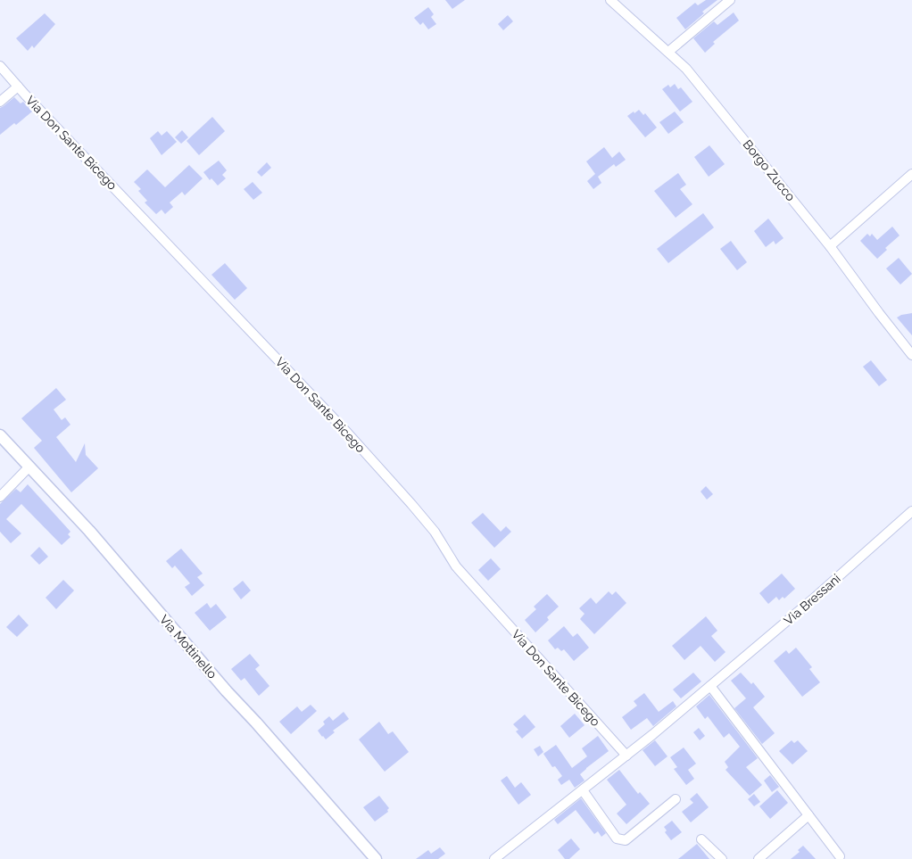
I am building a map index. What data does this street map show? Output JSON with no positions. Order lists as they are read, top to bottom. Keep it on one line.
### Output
{"streets":{"street":["Via Don Sante Bicego","Borgo Zucco","Via Bressani","Via Mottinello"]},"crossings":[["Via Don Sante Bicego","Via Bressani"]]}
